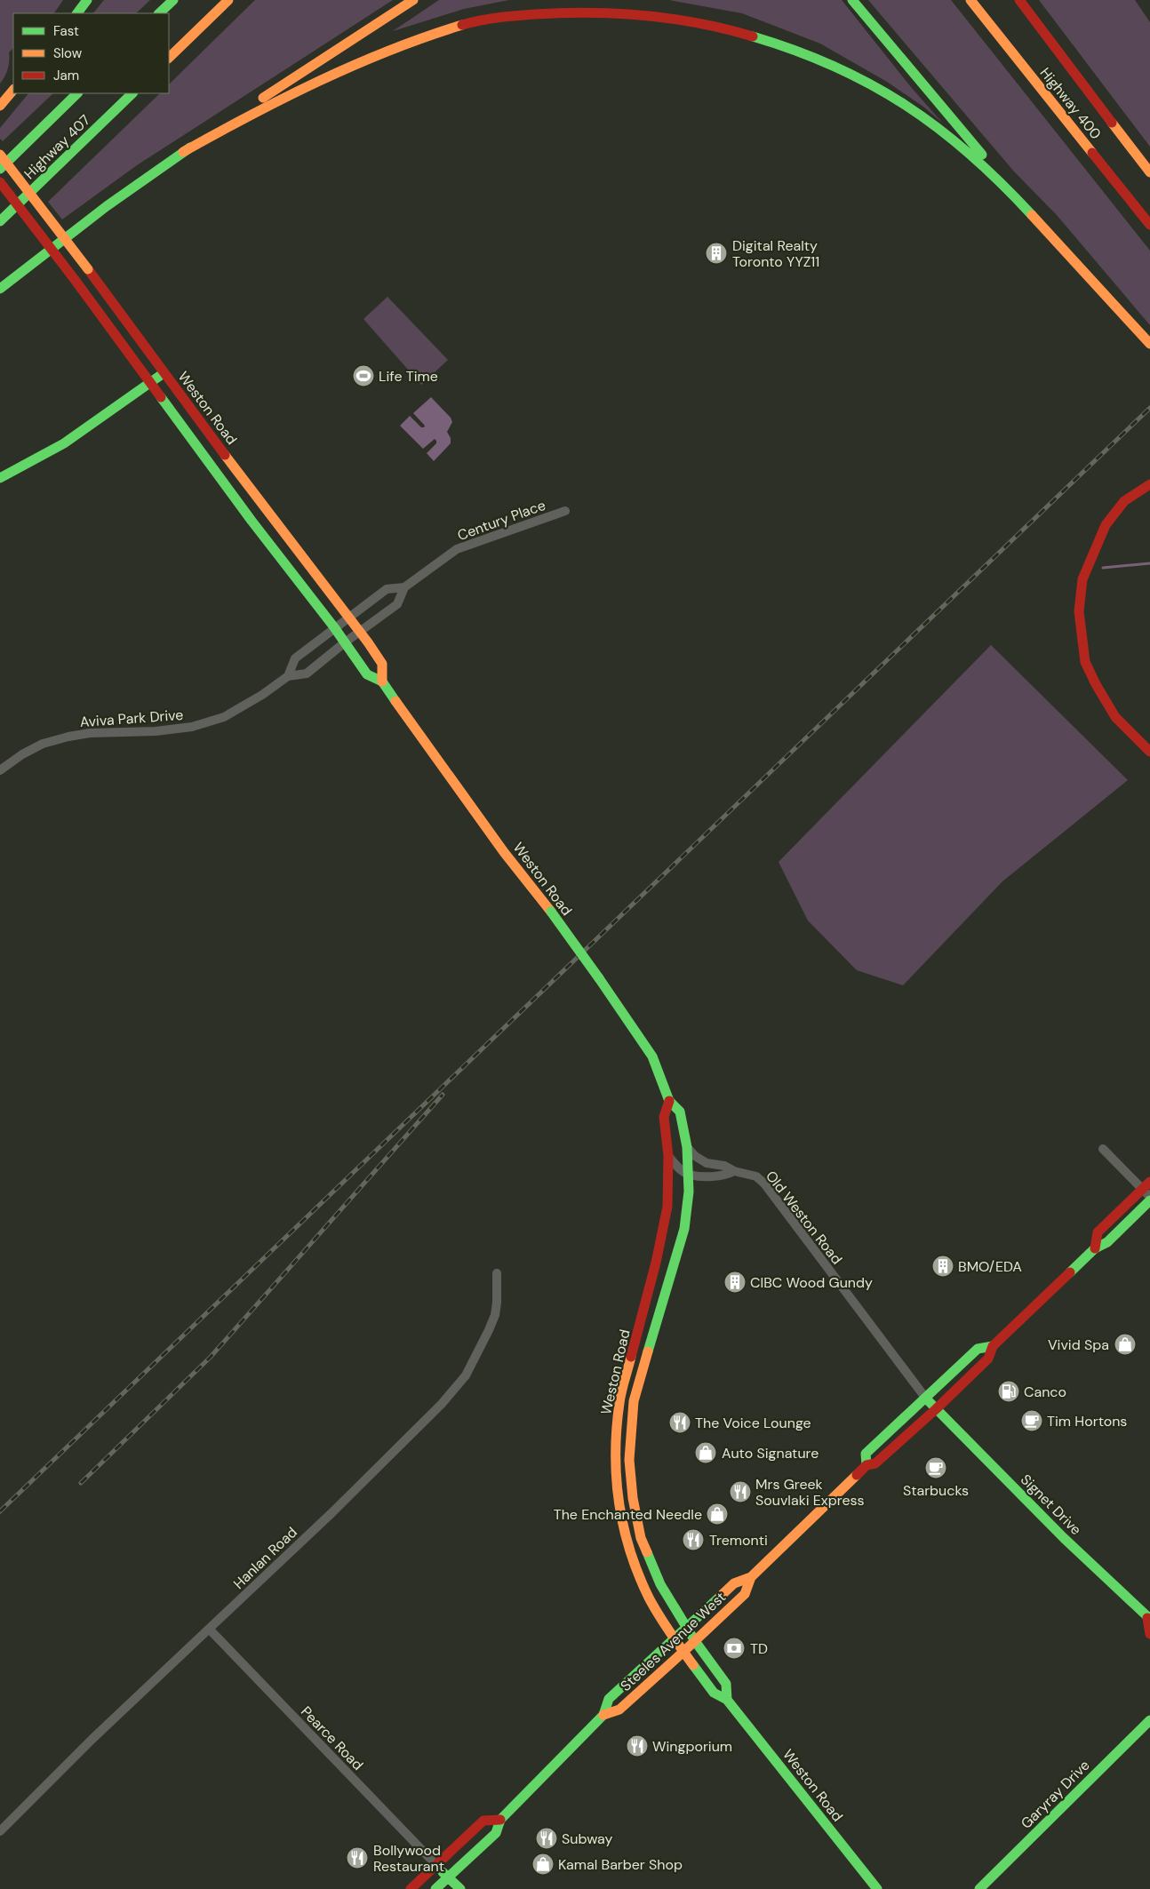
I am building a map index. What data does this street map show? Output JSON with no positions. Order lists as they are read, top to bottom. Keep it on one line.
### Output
{"streets":{"main road":["Highway 400","Highway 407","Weston Road","Signet Drive","Steeles Avenue West","Garyray Drive"],"street":["Century Place","Aviva Park Drive","Old Weston Road","Hanlan Road","Pearce Road"]},"crossings":[["Weston Road","Century Place"],["Weston Road","Aviva Park Drive"],["Weston Road","Old Weston Road"],["Weston Road","Steeles Avenue West"],["Century Place","Aviva Park Drive"],["Old Weston Road","Signet Drive"],["Old Weston Road","Steeles Avenue West"],["Signet Drive","Steeles Avenue West"],["Hanlan Road","Pearce Road"]],"places":{"building":["Digital Realty Toronto YYZ11","BMO/EDA","CIBC Wood Gundy"],"sports":["Life Time"],"shop":["Vivid Spa","Auto Signature","The Enchanted Needle","Kamal Barber Shop"],"fuel station":["Canco"],"cafe":["Tim Hortons","Starbucks"],"restaurant":["The Voice Lounge","Mrs Greek Souvlaki Express","Tremonti","Wingporium","Subway","Bollywood Restaurant"],"bank":["TD"]},"legend":["Fast","Slow","Jam"]}
